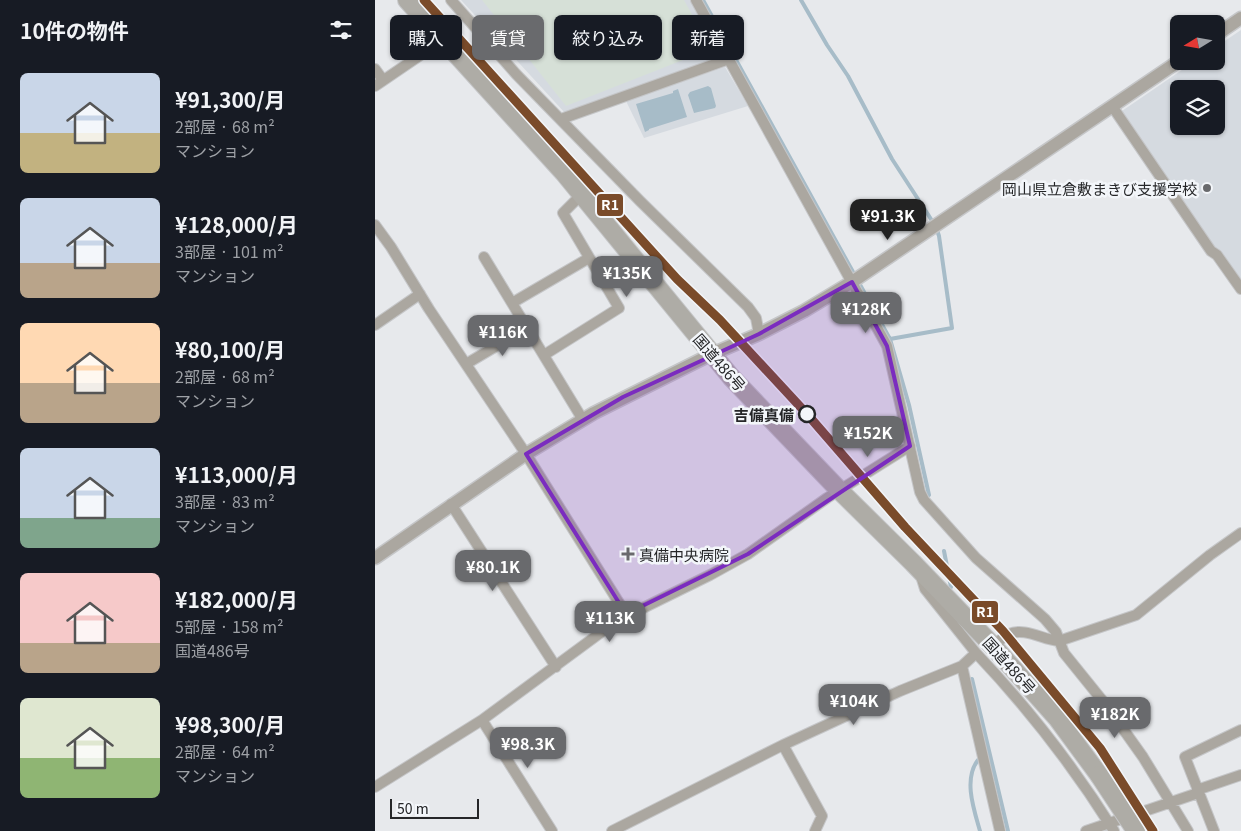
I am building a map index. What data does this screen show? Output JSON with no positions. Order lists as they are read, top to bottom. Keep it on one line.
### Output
{"streets":{"highway":["国道486号"]},"places":{"other":["岡山県立倉敷まきび支援学校","吉備真備"],"health":["真備中央病院"]},"lines":["transit line R1"],"scale_bar":"50 m","north":"left","page":{"heading":"10件の物件","chip":["購入","賃貸","絞り込み","新着"],"list":[{"name":"¥91,300/月","note":"2部屋 · 68 m² · マンション"},{"name":"¥128,000/月","note":"3部屋 · 101 m² · マンション"},{"name":"¥80,100/月","note":"2部屋 · 68 m² · マンション"},{"name":"¥113,000/月","note":"3部屋 · 83 m² · マンション"},{"name":"¥182,000/月","note":"5部屋 · 158 m² · 国道486号"},{"name":"¥98,300/月","note":"2部屋 · 64 m² · マンション"}],"price":["¥91.3K","¥135K","¥128K","¥116K","¥152K","¥80.1K","¥113K","¥104K","¥182K","¥98.3K"],"scale":"50 m"}}
